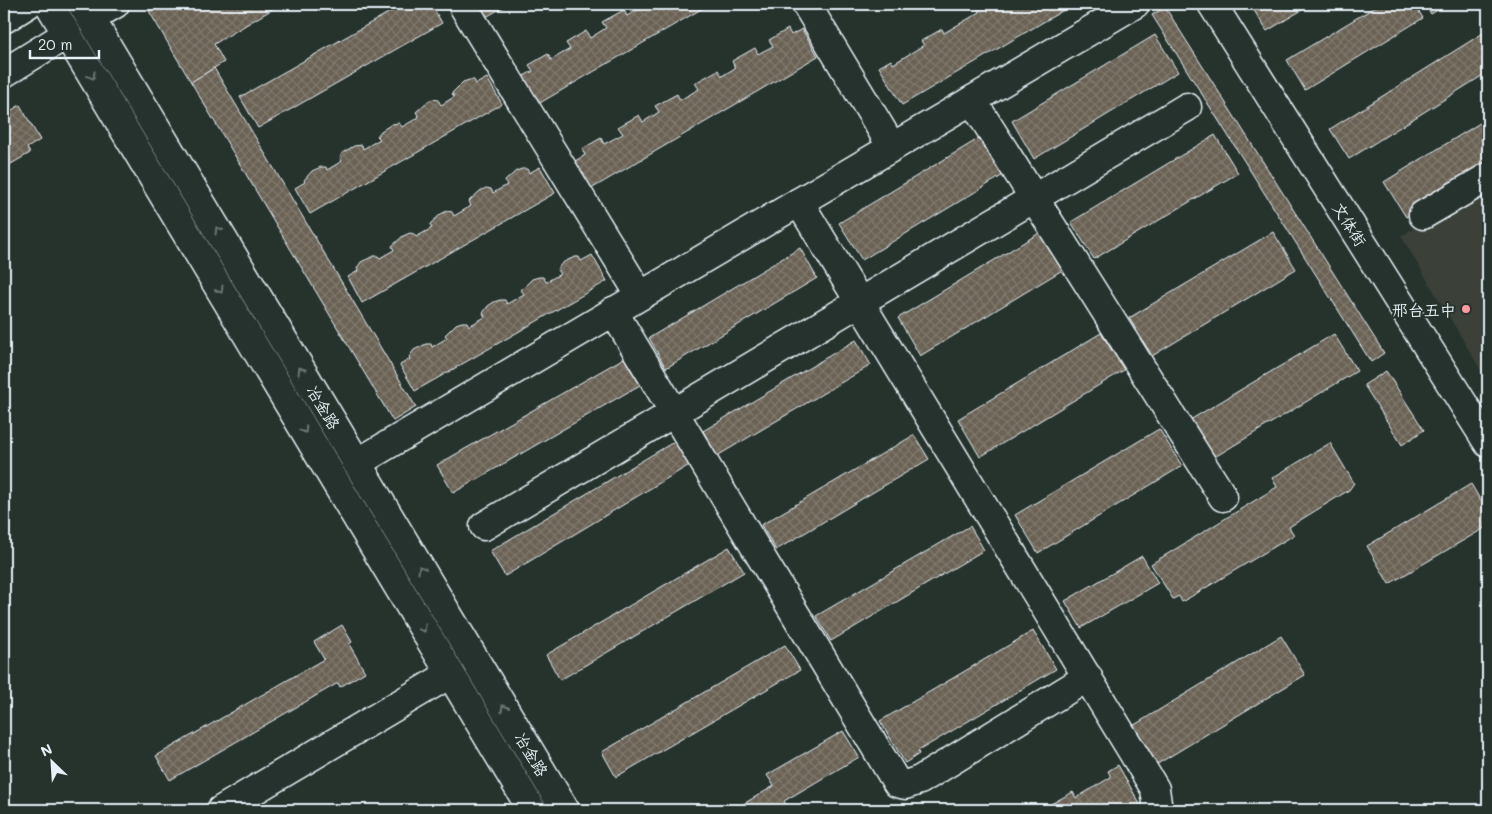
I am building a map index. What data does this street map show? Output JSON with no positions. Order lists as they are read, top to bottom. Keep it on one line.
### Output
{"streets":{"street":["文体街","冶金路"]},"places":["邢台五中"],"scale_bar":"20 m","north":"top left"}
